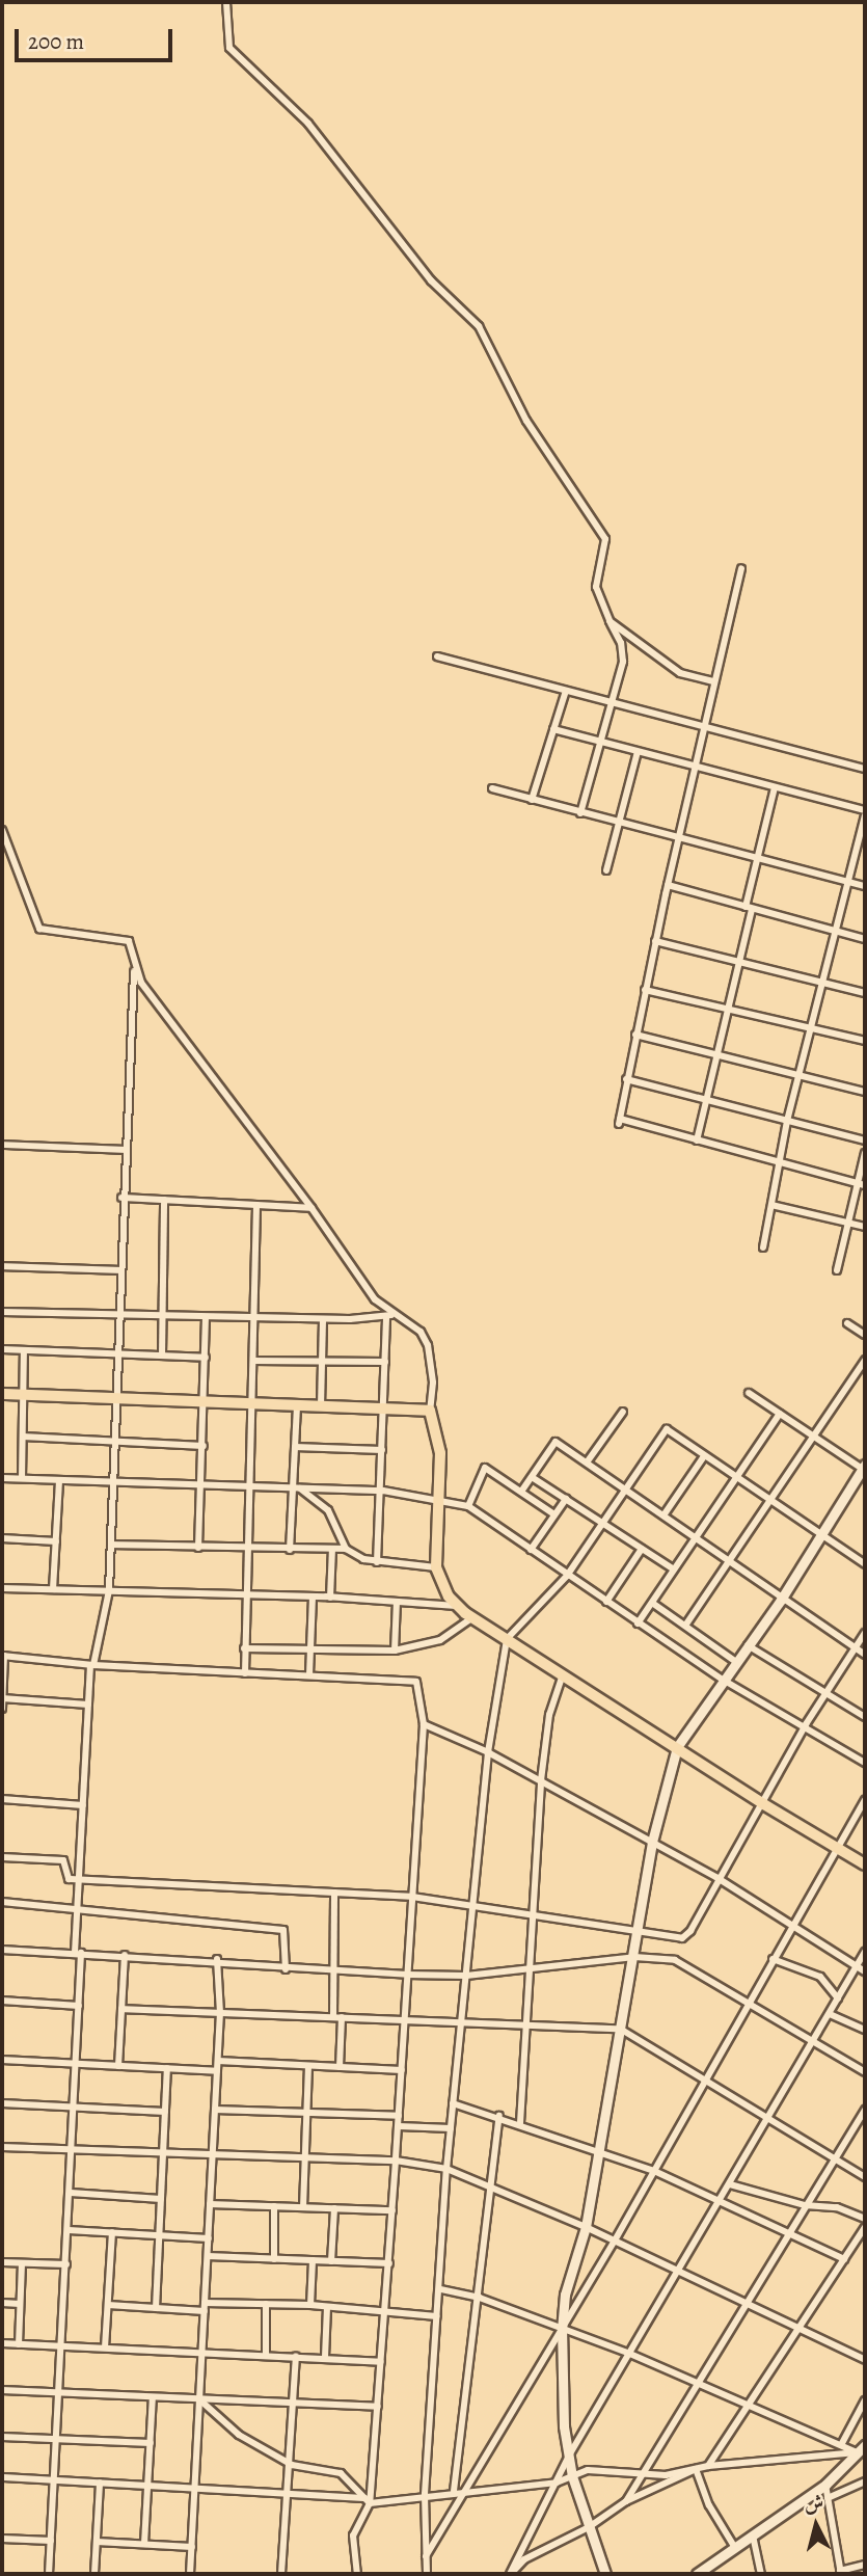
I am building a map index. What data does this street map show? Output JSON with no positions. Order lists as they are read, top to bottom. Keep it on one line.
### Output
{"scale_bar":"200 m","north":"top"}
